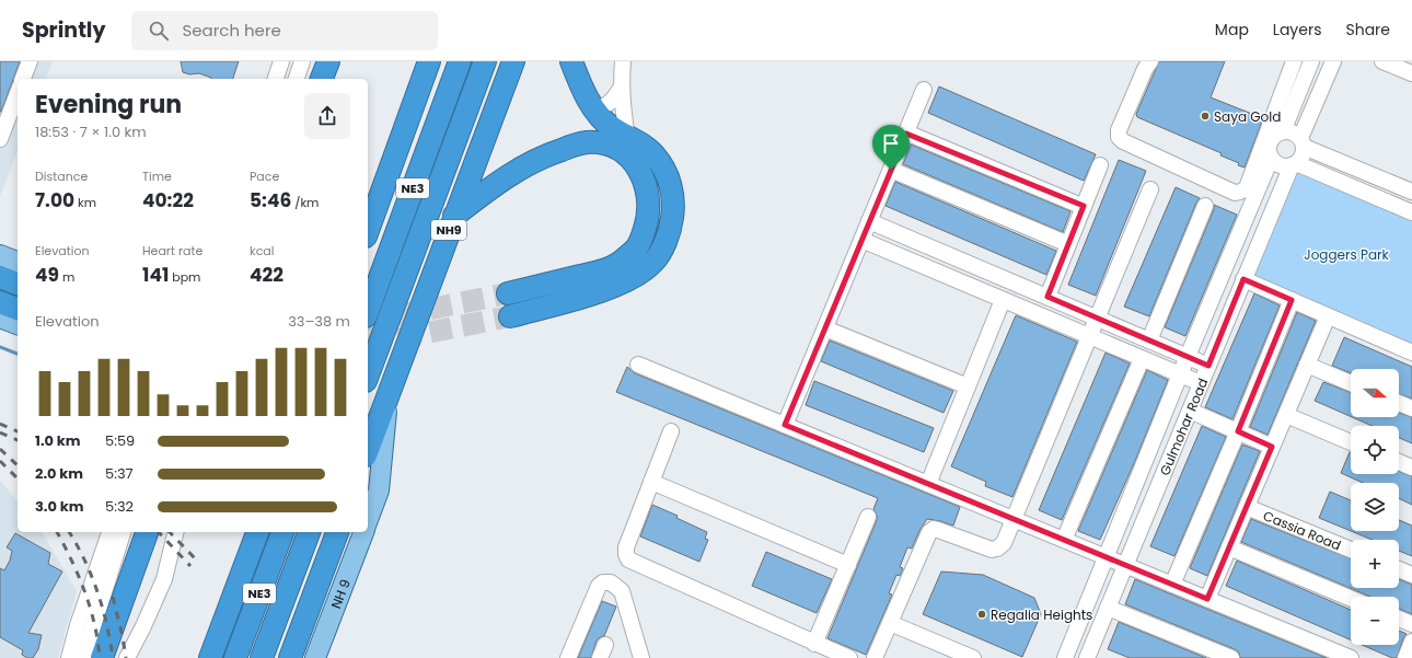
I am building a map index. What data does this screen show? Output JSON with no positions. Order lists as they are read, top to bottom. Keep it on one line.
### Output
{"streets":{"highway":["NE3","NH9"],"main road":["NH 9"],"street":["Gulmohar Road","Cassia Road"]},"parks":["Joggers Park"],"places":["Saya Gold","Regalia Heights"],"north":"right","page":{"header":"Sprintly","search":"Search here","nav":["Map","Layers","Share"],"heading":["Evening run","18:53 · 7 × 1.0 km"],"stats":[["Distance","7.00 km"],["Time","40:22"],["Pace","5:46 /km"],["Elevation","49 m"],["Heart rate","141 bpm"],["kcal","422"]],"chart":["Elevation","33–38 m"],"map_buttons":["+","−"],"list":[{"name":"1.0 km","note":"5:59"},{"name":"2.0 km","note":"5:37"},{"name":"3.0 km","note":"5:32"}]}}
